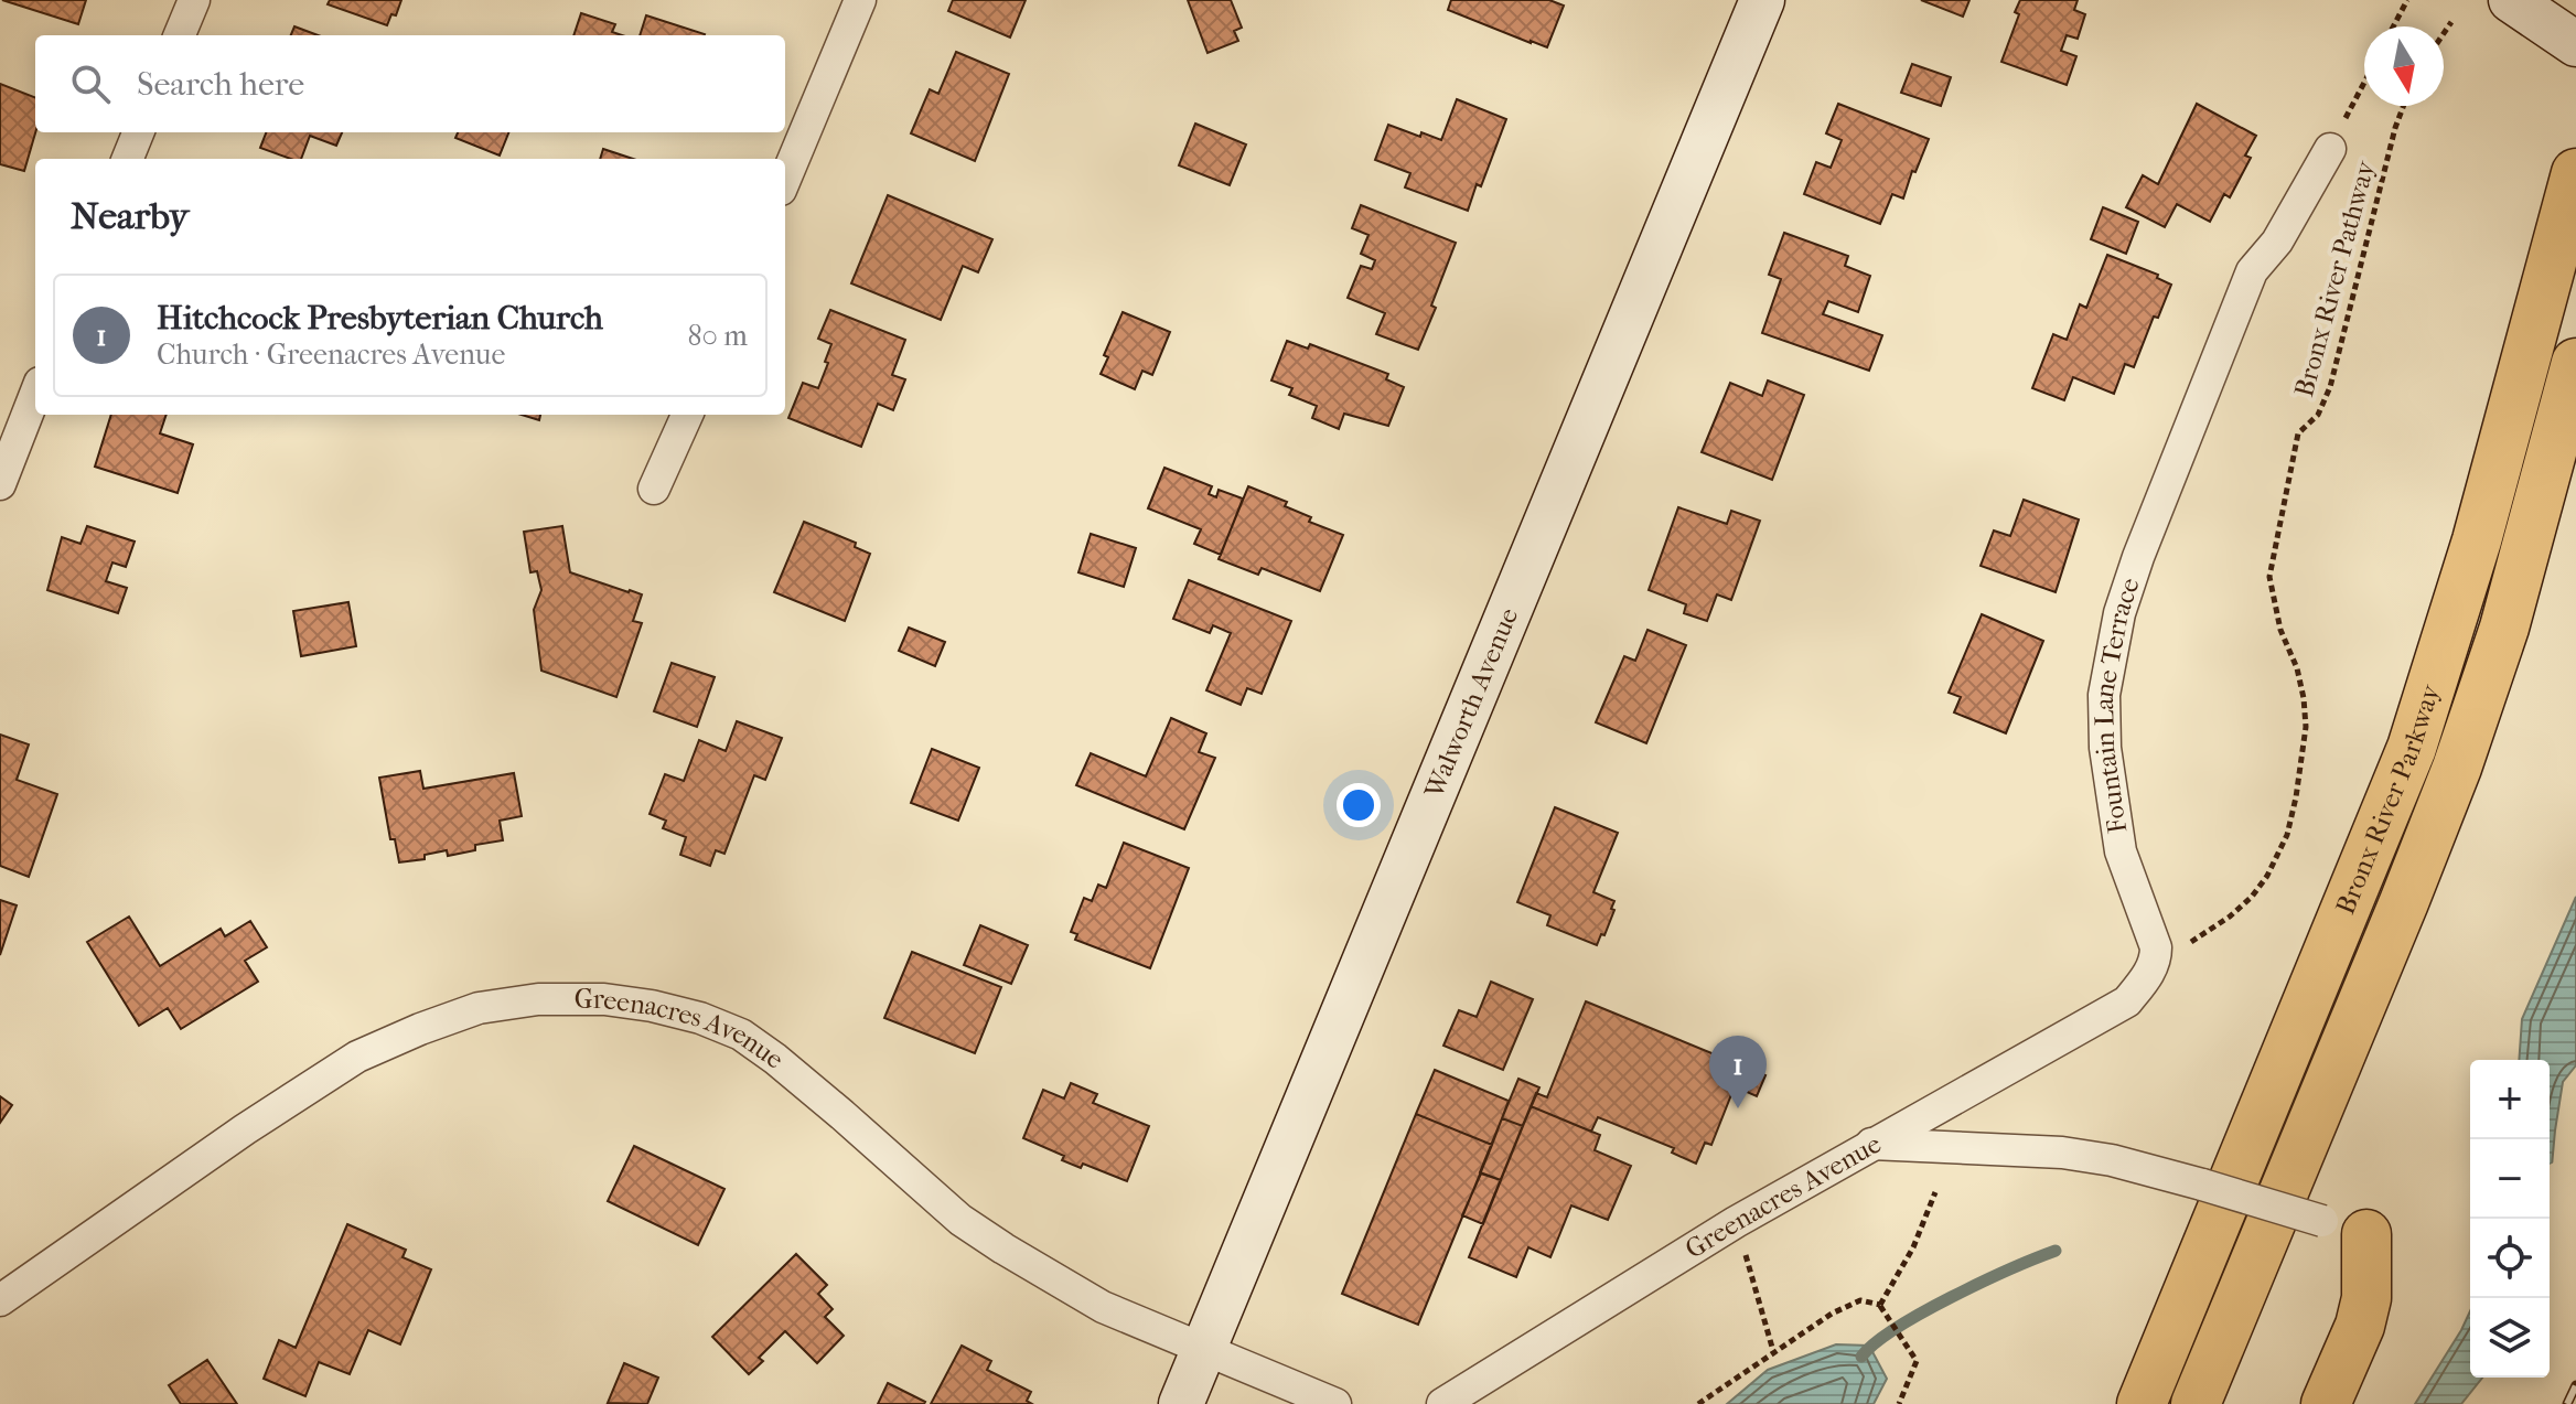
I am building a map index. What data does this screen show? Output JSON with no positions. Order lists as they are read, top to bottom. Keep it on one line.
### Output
{"streets":{"highway":["Bronx River Parkway"],"street":["Walworth Avenue","Fountain Lane Terrace","Greenacres Avenue"],"path":["Bronx River Pathway"]},"crossings":[["Walworth Avenue","Greenacres Avenue"],["Fountain Lane Terrace","Greenacres Avenue"]],"north":"bottom","page":{"search":"Search here","heading":"Nearby","list":[{"mark":"1","name":"Hitchcock Presbyterian Church","note":"Church · Greenacres Avenue","value":"80 m"}],"pins":"1","map_buttons":["+","−"]}}
